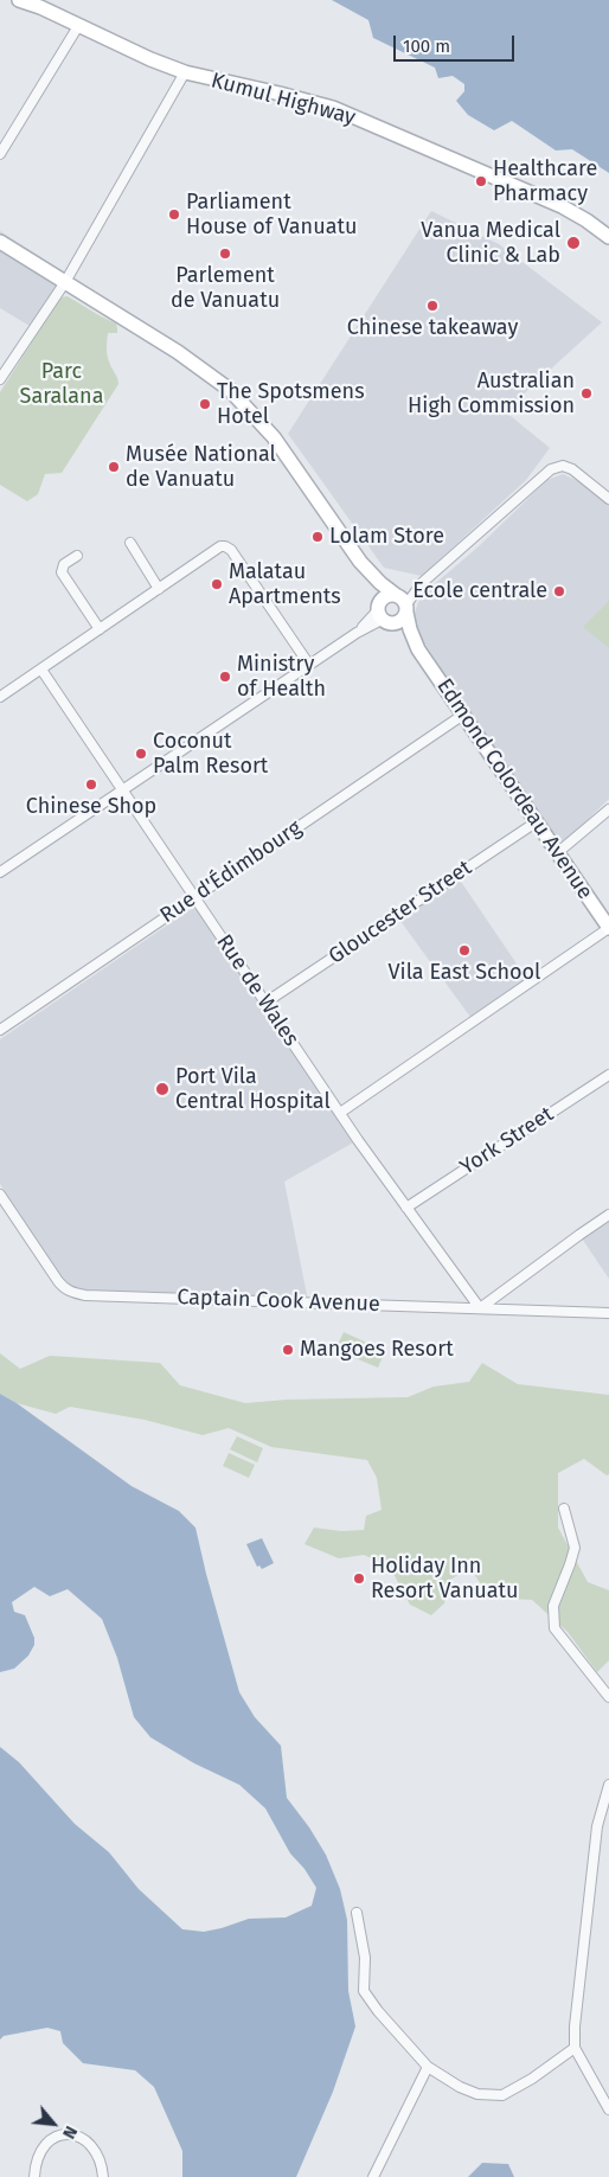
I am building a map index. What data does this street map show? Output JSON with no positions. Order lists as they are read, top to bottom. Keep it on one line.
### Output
{"streets":{"street":["Kumul Highway","Edmond Colordeau Avenue","Rue d'Édimbourg","Gloucester Street","Rue de Wales","York Street","Captain Cook Avenue"]},"crossings":[["Edmond Colordeau Avenue","Rue d'Édimbourg"],["Edmond Colordeau Avenue","Gloucester Street"],["Rue d'Édimbourg","Rue de Wales"],["Gloucester Street","Rue de Wales"],["Rue de Wales","York Street"],["Rue de Wales","Captain Cook Avenue"]],"parks":["Parc Saralana"],"places":["Healthcare Pharmacy","Parliament House of Vanuatu","Vanua Medical Clinic & Lab","Parlement de Vanuatu","Chinese takeaway","Australian High Commission","The Spotsmens Hotel","Musée National de Vanuatu","Lolam Store","Malatau Apartments","Ecole centrale","Ministry of Health","Coconut Palm Resort","Chinese Shop","Vila East School","Port Vila Central Hospital","Mangoes Resort","Holiday Inn Resort Vanuatu"],"scale_bar":"100 m","north":"bottom right"}
